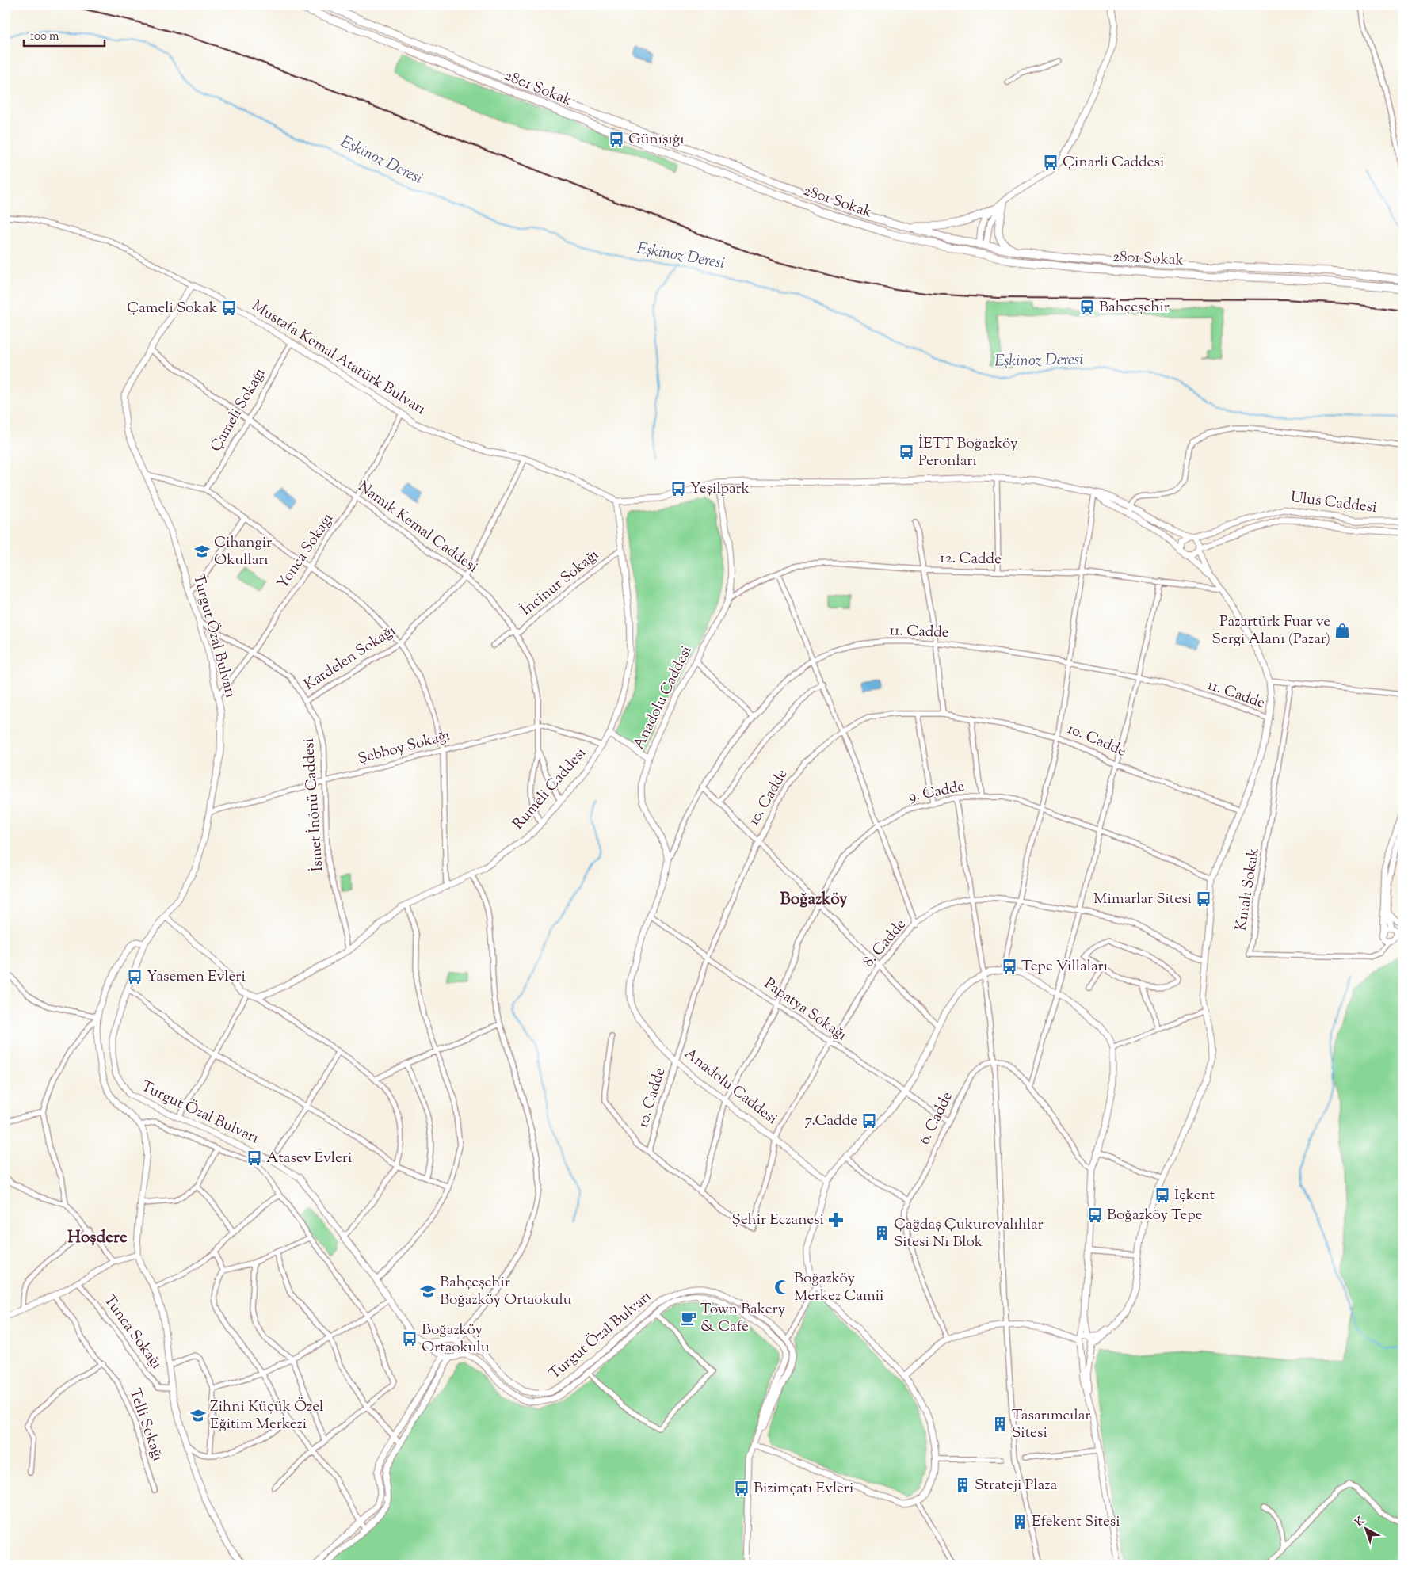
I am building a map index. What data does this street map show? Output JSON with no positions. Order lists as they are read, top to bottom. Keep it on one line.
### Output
{"streets":{"main road":["2801 Sokak"],"street":["Mustafa Kemal Atatürk Bulvarı","Çameli Sokağı","Ulus Caddesi","Namık Kemal Caddesi","Yonca Sokağı","12. Cadde","İncinur Sokağı","11. Cadde","Turgut Özal Bulvarı","Kardelen Sokağı","Anadolu Caddesi","10. Cadde","Şebboy Sokağı","Rumeli Caddesi","9. Cadde","İsmet İnönü Caddesi","Kınalı Sokak","8. Cadde","Papatya Sokağı","6. Cadde","Tunca Sokağı","Telli Sokağı"]},"crossings":[["Mustafa Kemal Atatürk Bulvarı","Çameli Sokağı"],["Mustafa Kemal Atatürk Bulvarı","Yonca Sokağı"],["Mustafa Kemal Atatürk Bulvarı","Turgut Özal Bulvarı"],["Mustafa Kemal Atatürk Bulvarı","Kardelen Sokağı"],["Mustafa Kemal Atatürk Bulvarı","Rumeli Caddesi"],["Çameli Sokağı","Namık Kemal Caddesi"],["Namık Kemal Caddesi","Yonca Sokağı"],["Namık Kemal Caddesi","İncinur Sokağı"],["Namık Kemal Caddesi","Turgut Özal Bulvarı"],["Namık Kemal Caddesi","Kardelen Sokağı"],["Namık Kemal Caddesi","Şebboy Sokağı"],["Namık Kemal Caddesi","Rumeli Caddesi"],["Yonca Sokağı","Turgut Özal Bulvarı"],["Yonca Sokağı","İsmet İnönü Caddesi"],["12. Cadde","Anadolu Caddesi"],["İncinur Sokağı","Rumeli Caddesi"],["11. Cadde","Anadolu Caddesi"],["Turgut Özal Bulvarı","Şebboy Sokağı"],["Turgut Özal Bulvarı","İsmet İnönü Caddesi"],["Kardelen Sokağı","İsmet İnönü Caddesi"],["Anadolu Caddesi","10. Cadde"],["Anadolu Caddesi","9. Cadde"],["Anadolu Caddesi","8. Cadde"],["Anadolu Caddesi","Papatya Sokağı"],["10. Cadde","Papatya Sokağı"],["Şebboy Sokağı","İsmet İnönü Caddesi"],["Rumeli Caddesi","İsmet İnönü Caddesi"],["9. Cadde","8. Cadde"],["9. Cadde","Papatya Sokağı"],["8. Cadde","Papatya Sokağı"],["Papatya Sokağı","6. Cadde"]],"districts":["Boğazköy","Hoşdere"],"water":["Eşkinoz Deresi"],"places":{"bus stop":["Günışığı","Çinarli Caddesi","Çameli Sokak","İETT Boğazköy Peronları","Yeşilpark","Mimarlar Sitesi","Tepe Villaları","Yasemen Evleri","7.Cadde","Atasev Evleri","İçkent","Boğazköy Tepe","Boğazköy Ortaokulu","Bizimçatı Evleri"],"station":["Bahçeşehir"],"school or university":["Cihangir Okulları","Bahçeşehir Boğazköy Ortaokulu","Zihni Küçük Özel Eğitim Merkezi"],"shop":["Pazartürk Fuar ve Sergi Alanı (Pazar)"],"pharmacy":["Şehir Eczanesi"],"building":["Çağdaş Çukurovalılılar Sitesi N1 Blok","Tasarımcılar Sitesi","Strateji Plaza","Efekent Sitesi"],"mosque":["Boğazköy Merkez Camii"],"cafe":["Town Bakery & Cafe"]},"scale_bar":"100 m","north":"top left"}
